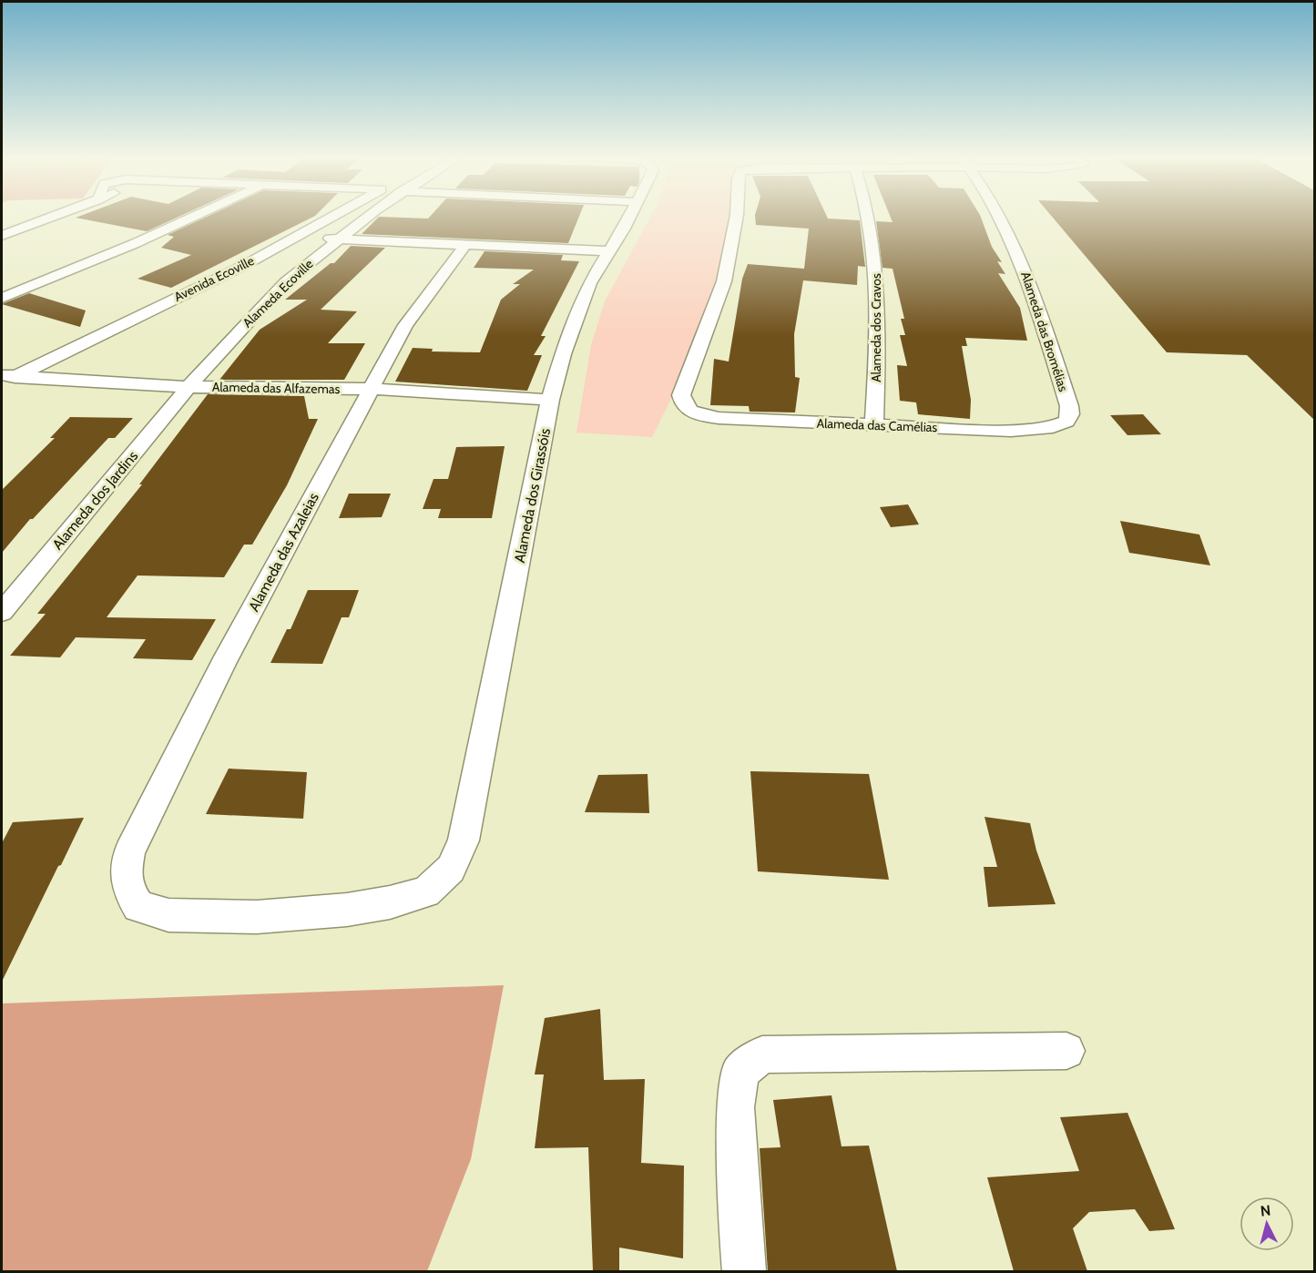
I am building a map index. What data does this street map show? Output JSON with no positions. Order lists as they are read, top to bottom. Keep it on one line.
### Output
{"streets":{"street":["Avenida Ecoville","Alameda Ecoville","Alameda dos Cravos","Alameda das Bromélias","Alameda das Alfazemas","Alameda das Camélias","Alameda dos Girassóis","Alameda dos Jardins","Alameda das Azaleias"]},"crossings":[["Avenida Ecoville","Alameda das Alfazemas"],["Alameda Ecoville","Alameda das Alfazemas"],["Alameda Ecoville","Alameda dos Jardins"],["Alameda dos Cravos","Alameda das Camélias"],["Alameda das Bromélias","Alameda das Camélias"],["Alameda das Alfazemas","Alameda dos Girassóis"],["Alameda das Alfazemas","Alameda dos Jardins"],["Alameda das Alfazemas","Alameda das Azaleias"],["Alameda dos Girassóis","Alameda das Azaleias"]],"north":"top"}
